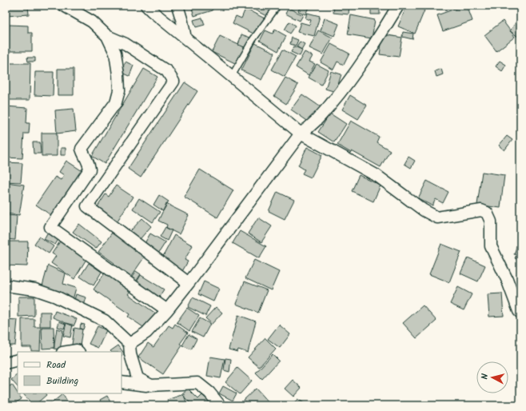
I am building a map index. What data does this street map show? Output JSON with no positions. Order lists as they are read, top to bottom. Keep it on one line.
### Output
{"legend":["Road","Building"],"north":"left"}
